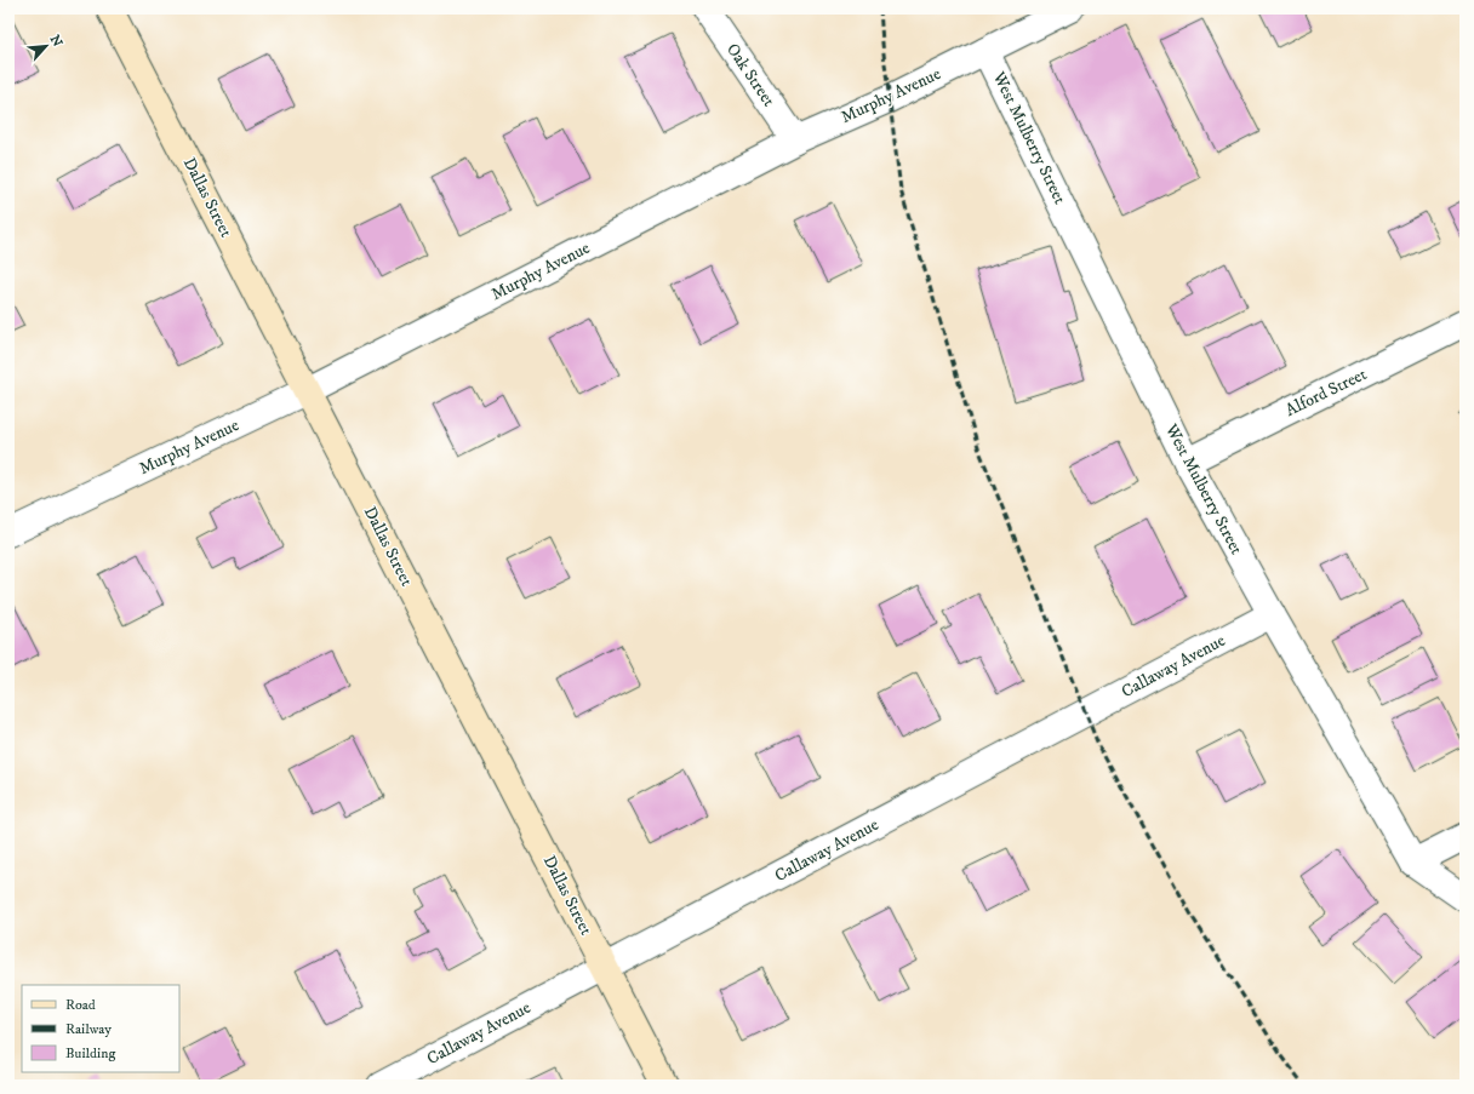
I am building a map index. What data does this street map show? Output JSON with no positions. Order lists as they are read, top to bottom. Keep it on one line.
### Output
{"streets":{"street":["Oak Street","Murphy Avenue","West Mulberry Street","Dallas Street","Alford Street","Callaway Avenue"]},"crossings":[["Oak Street","Murphy Avenue"],["Murphy Avenue","West Mulberry Street"],["Murphy Avenue","Dallas Street"],["West Mulberry Street","Alford Street"],["West Mulberry Street","Callaway Avenue"],["Dallas Street","Callaway Avenue"]],"legend":["Road","Railway","Building"],"north":"top right"}
